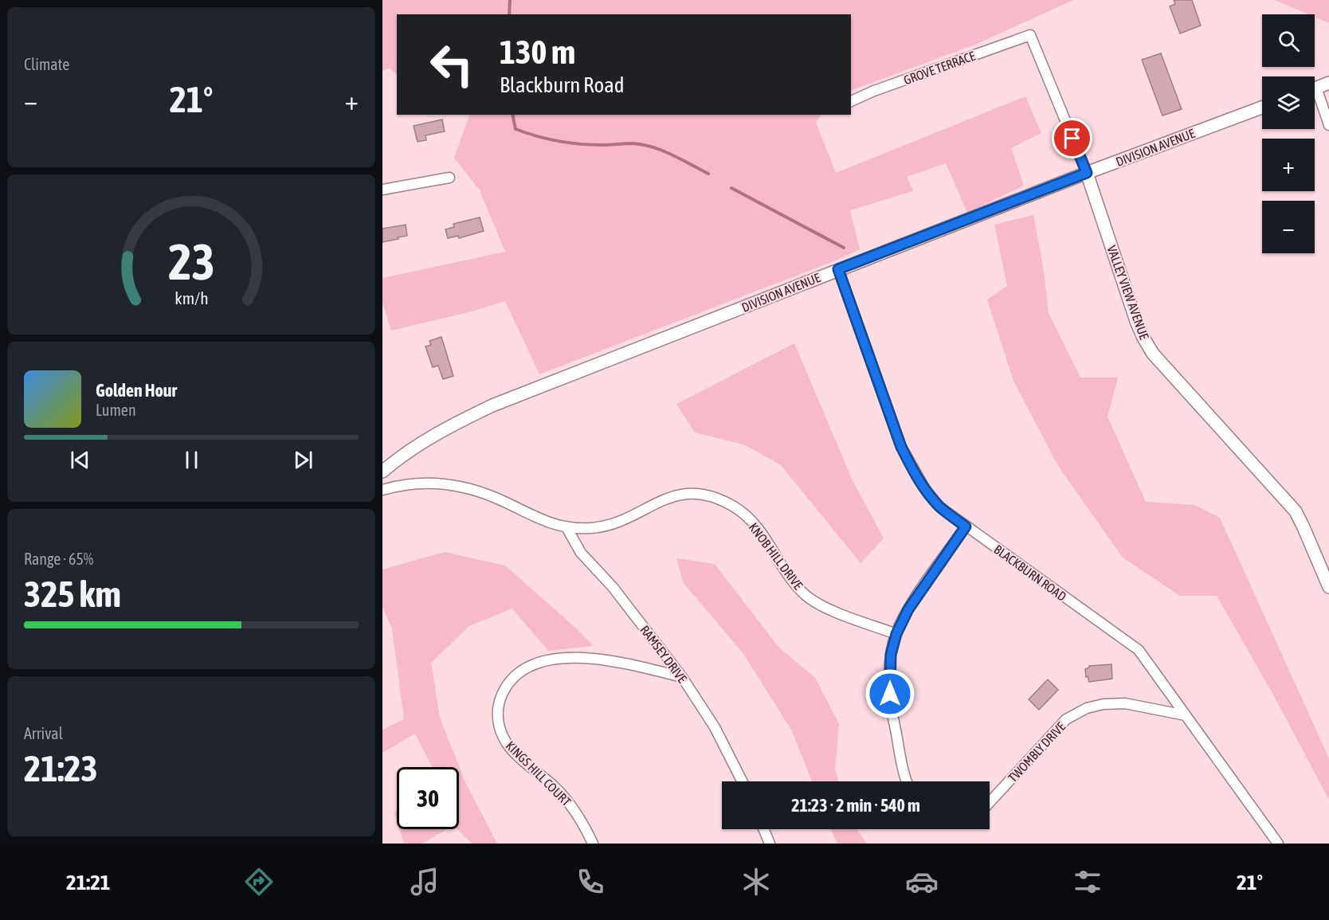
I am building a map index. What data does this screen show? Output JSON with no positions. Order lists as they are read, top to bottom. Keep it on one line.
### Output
{"streets":{"street":["GROVE TERRACE","DIVISION AVENUE","VALLEY VIEW AVENUE","KNOB HILL DRIVE","BLACKBURN ROAD","RAMSEY DRIVE","TWOMBLY DRIVE","KINGS HILL COURT"]},"crossings":[["GROVE TERRACE","VALLEY VIEW AVENUE"],["DIVISION AVENUE","VALLEY VIEW AVENUE"],["DIVISION AVENUE","BLACKBURN ROAD"],["KNOB HILL DRIVE","RAMSEY DRIVE"],["BLACKBURN ROAD","TWOMBLY DRIVE"],["RAMSEY DRIVE","KINGS HILL COURT"]],"page":{"tile":["Climate",["Range · 65%","325 km"],["Arrival","21:23"]],"map_buttons":["+","−"],"turn":["130 m","Blackburn Road"],"heat":["−","21°","+"],"song":["Golden Hour","Lumen"],"limit":"30","trip":"21:23 · 2 min · 540 m","tabs":["21:21","21°"],"gauge":["23","km/h"]}}
